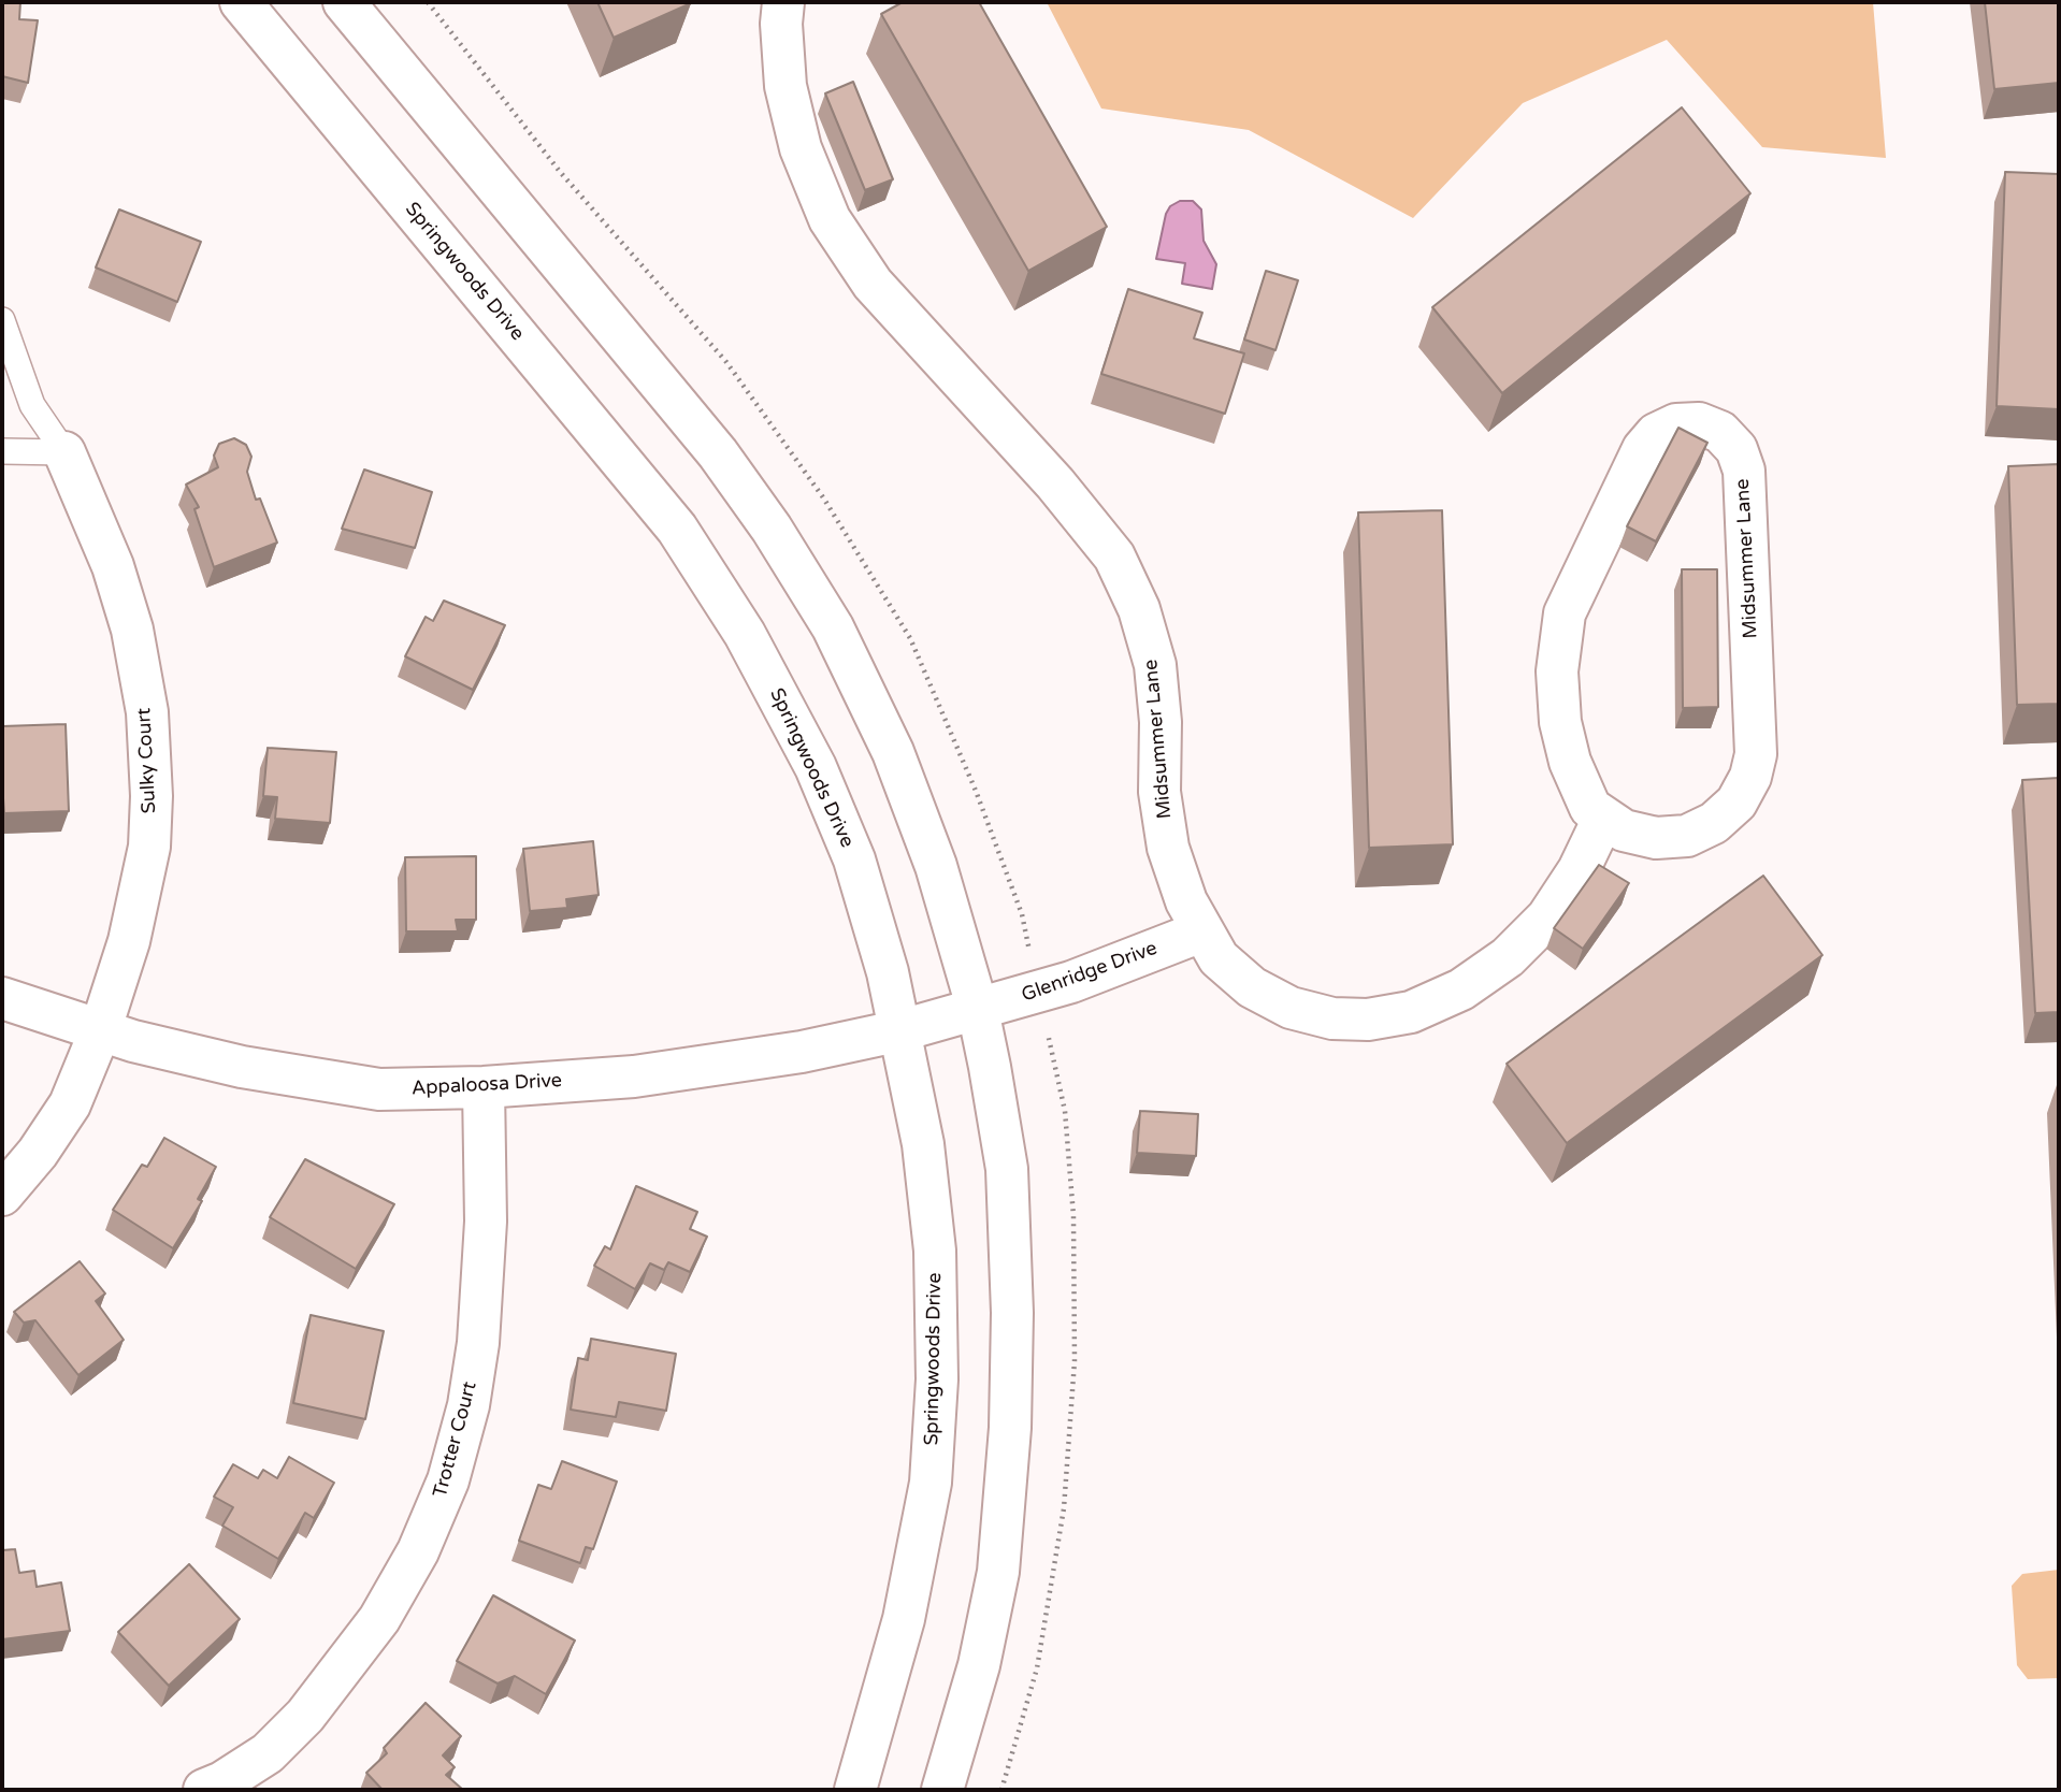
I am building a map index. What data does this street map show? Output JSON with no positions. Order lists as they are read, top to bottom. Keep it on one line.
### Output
{"streets":{"street":["Springwoods Drive","Midsummer Lane","Sulky Court","Glenridge Drive","Appaloosa Drive","Trotter Court"]},"crossings":[["Springwoods Drive","Appaloosa Drive"],["Midsummer Lane","Glenridge Drive"],["Sulky Court","Appaloosa Drive"],["Glenridge Drive","Appaloosa Drive"],["Appaloosa Drive","Trotter Court"]]}
